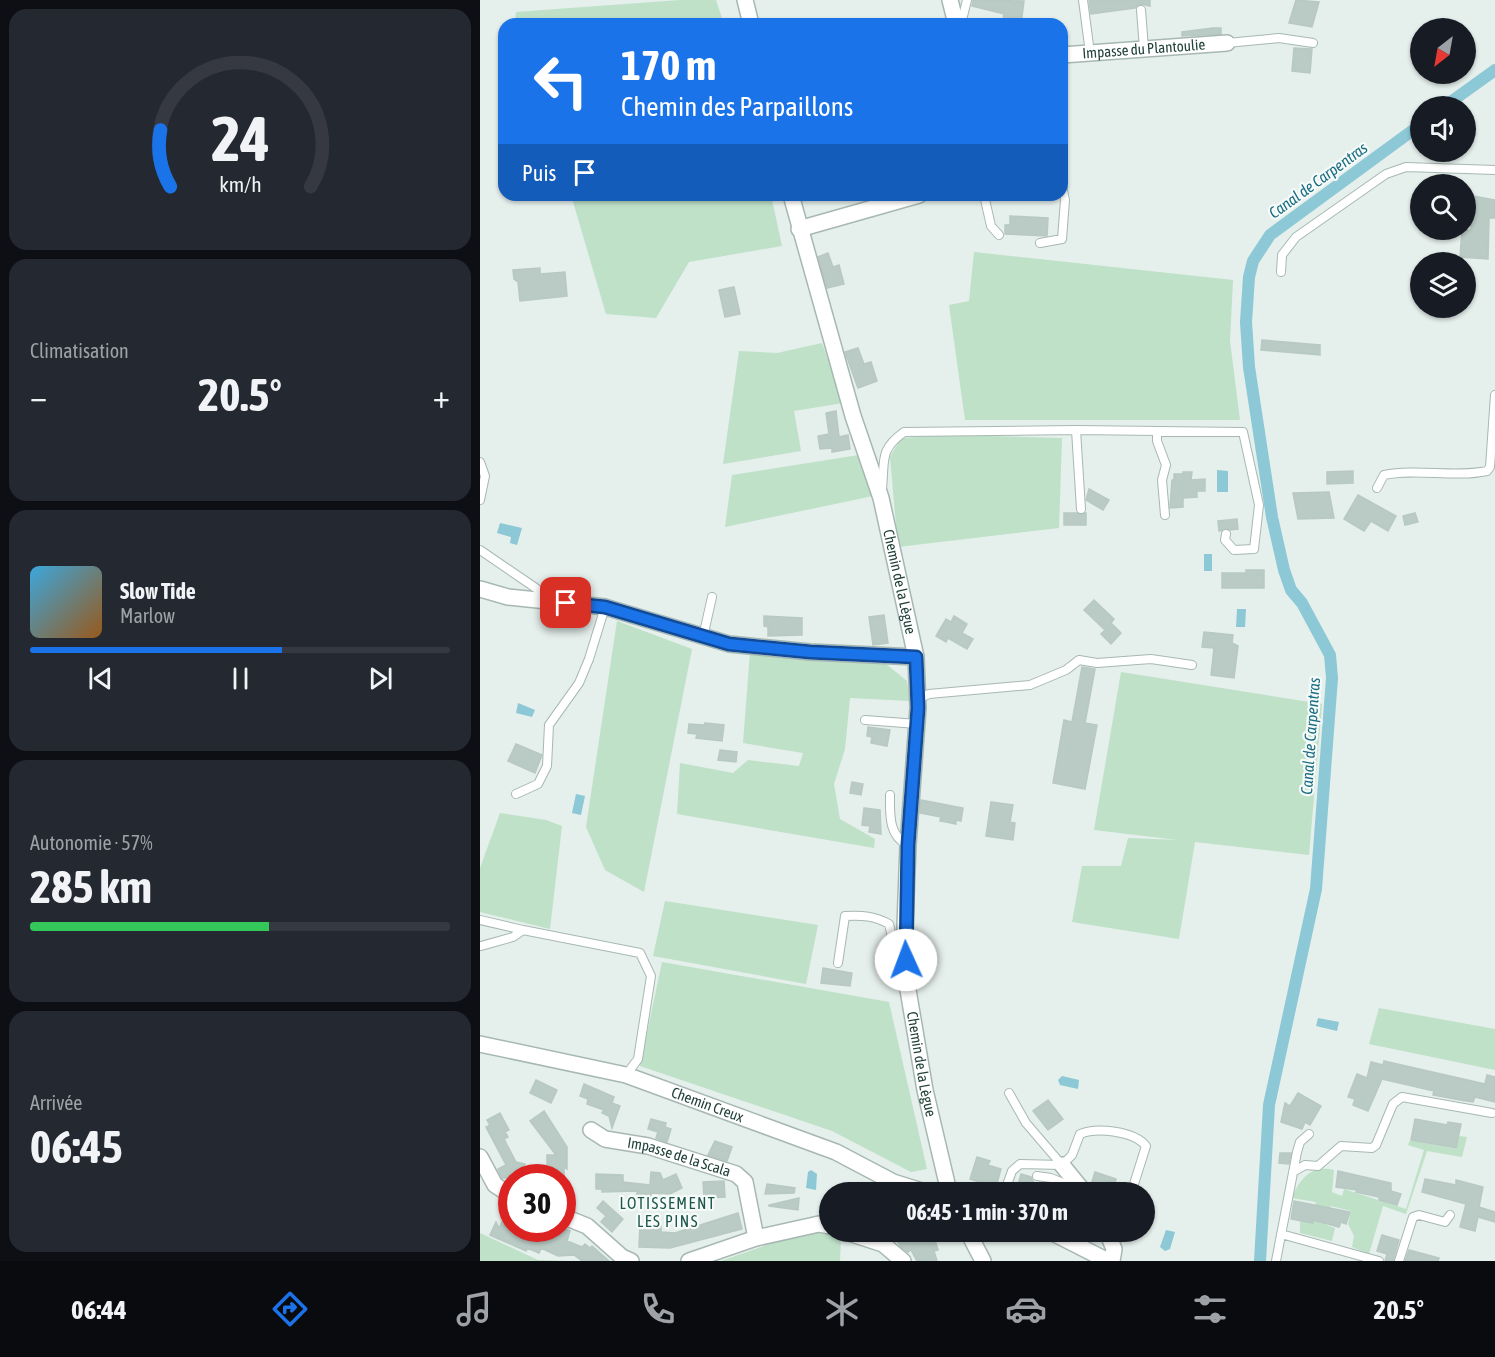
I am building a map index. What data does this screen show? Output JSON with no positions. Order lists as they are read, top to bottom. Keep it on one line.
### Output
{"streets":{"street":["Impasse du Plantoulie","Chemin de la Lègue","Chemin Creux","Impasse de la Scala"]},"districts":["LOTISSEMENT LES PINS"],"water":["Canal de Carpentras"],"north":"bottom left","page":{"turn":["170 m","Chemin des Parpaillons"],"then":"Puis","tile":["Climatisation",["Autonomie · 57%","285 km"],["Arrivée","06:45"]],"heat":["−","20.5°","+"],"song":["Slow Tide","Marlow"],"limit":"30","trip":"06:45 · 1 min · 370 m","tabs":["06:44","20.5°"],"gauge":["24","km/h"]}}
